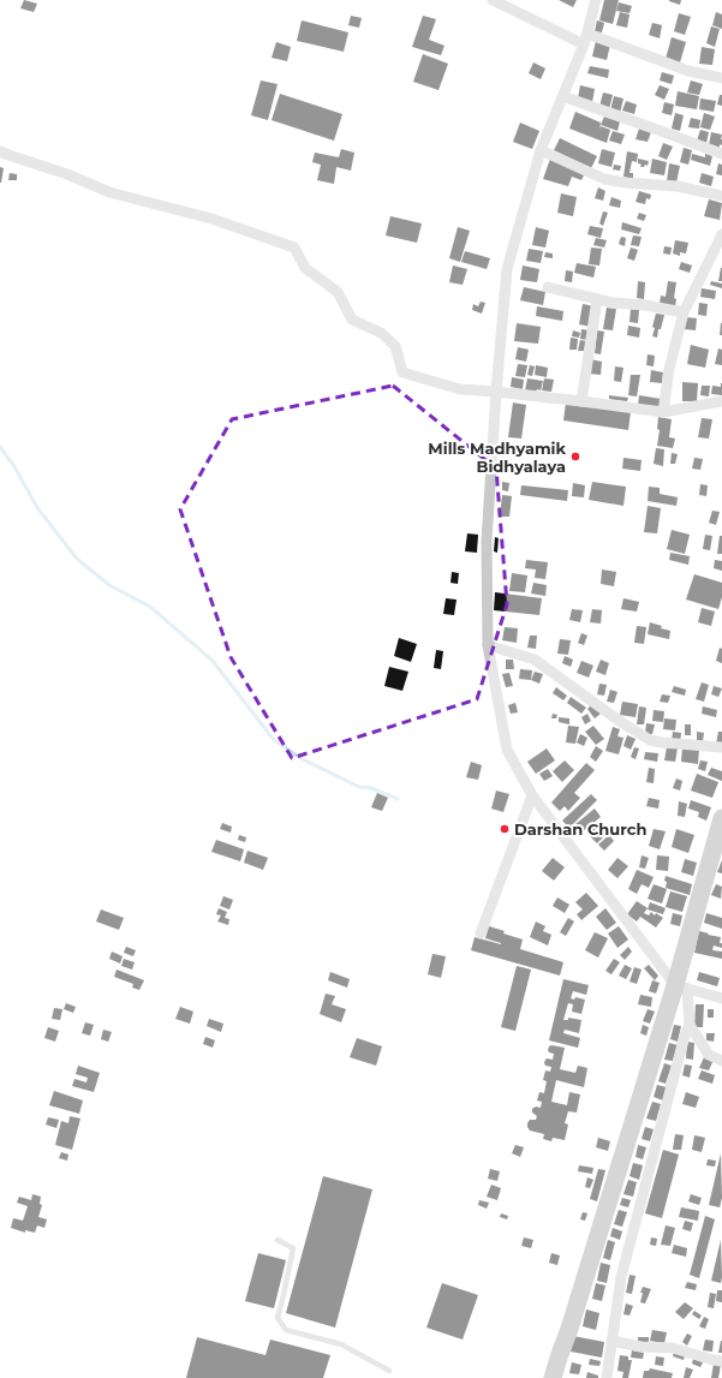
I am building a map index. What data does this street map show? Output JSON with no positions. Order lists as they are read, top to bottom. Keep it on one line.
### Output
{"places":["Mills Madhyamik Bidhyalaya","Darshan Church"]}
